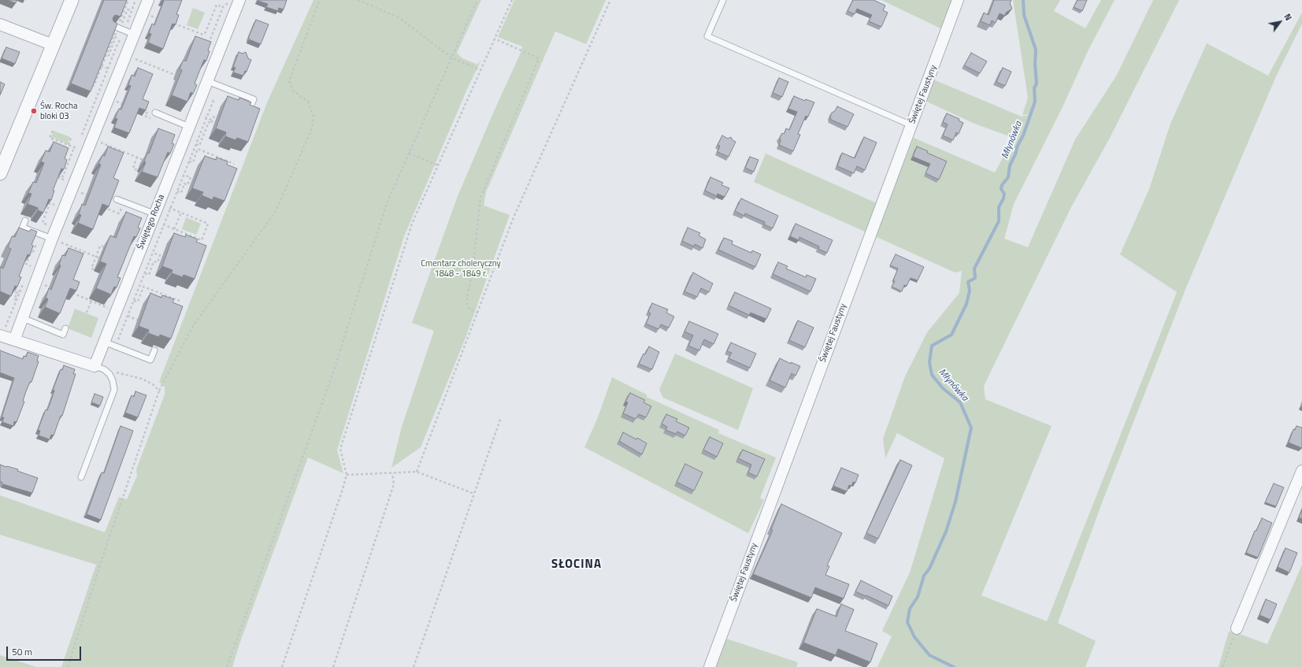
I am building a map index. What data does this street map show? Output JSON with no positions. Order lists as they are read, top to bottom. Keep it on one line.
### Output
{"streets":{"street":["Świętej Faustyny","Świętego Rocha"]},"districts":["SŁOCINA"],"water":["Młynówka"],"parks":["Cmentarz choleryczny 1848 - 1849 r."],"places":["Św. Rocha bloki 03"],"scale_bar":"50 m","north":"top right"}
